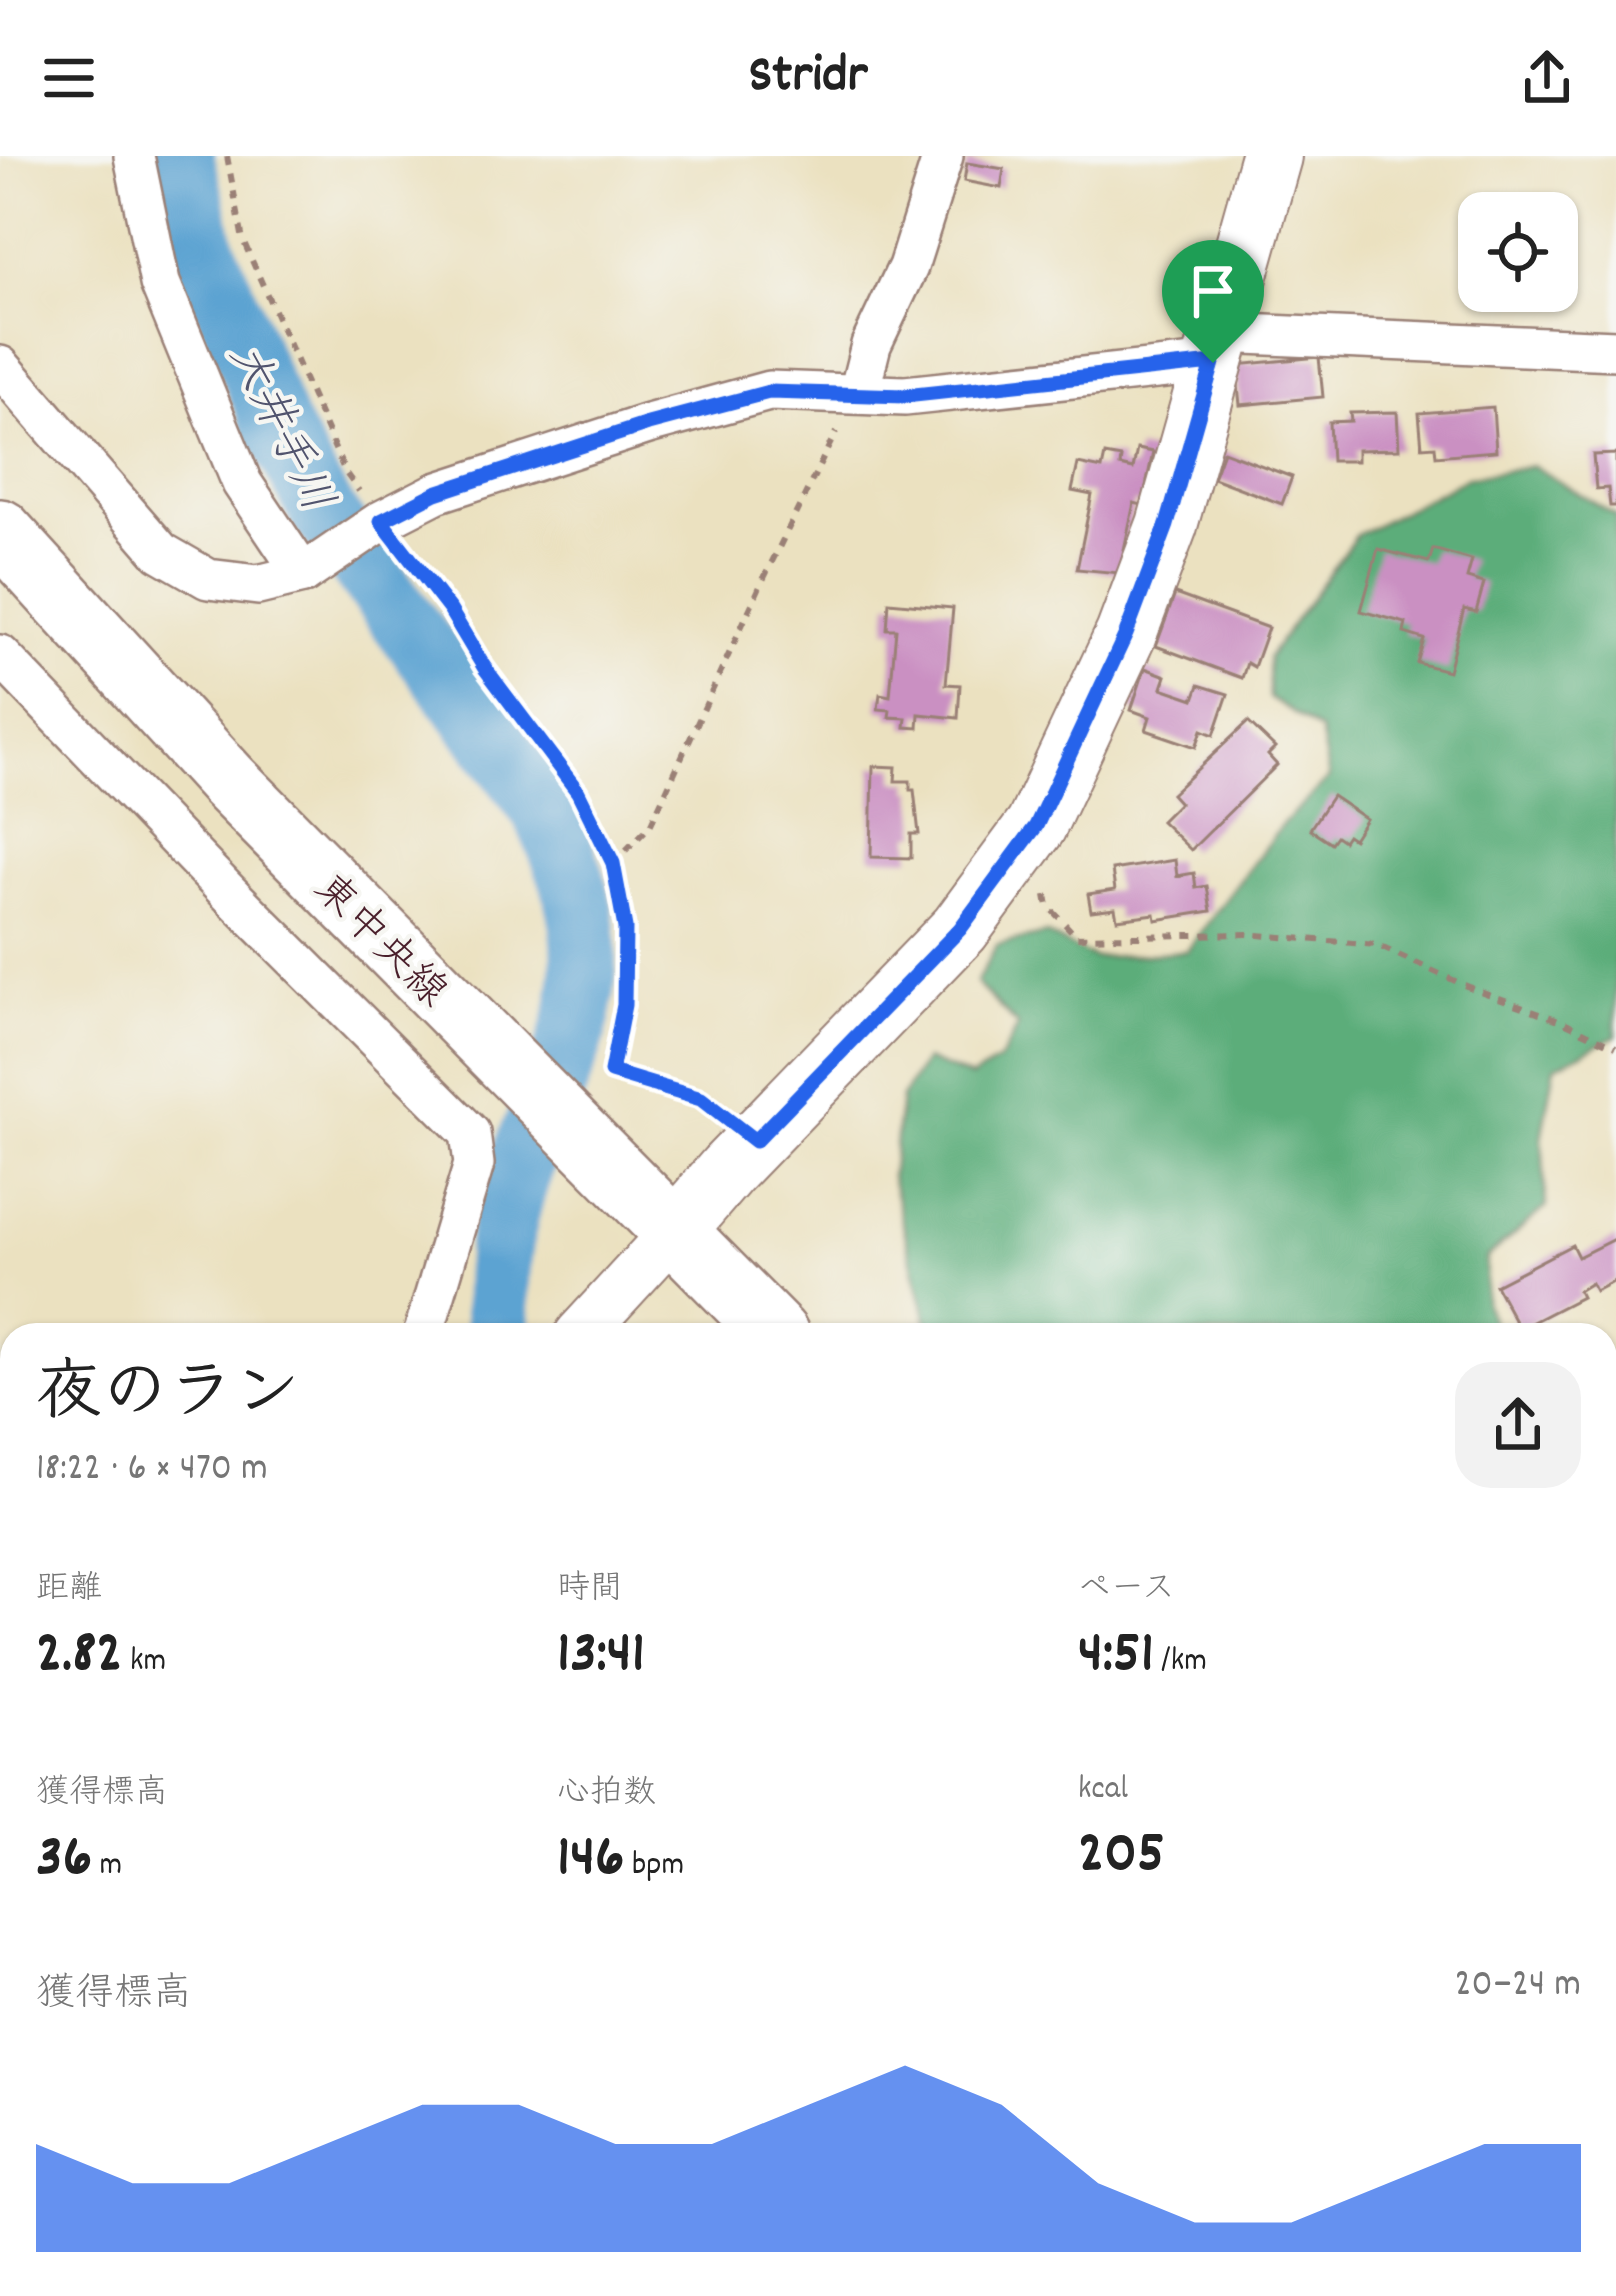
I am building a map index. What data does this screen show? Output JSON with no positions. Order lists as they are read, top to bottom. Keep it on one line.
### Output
{"streets":{"highway":["東中央線"]},"water":["大井手川"],"page":{"header":"Stridr","heading":["夜のラン","18:22 · 6 × 470 m"],"stats":[["距離","2.82 km"],["時間","13:41"],["ペース","4:51 /km"],["獲得標高","36 m"],["心拍数","146 bpm"],["kcal","205"]],"chart":["獲得標高","20–24 m"]}}
